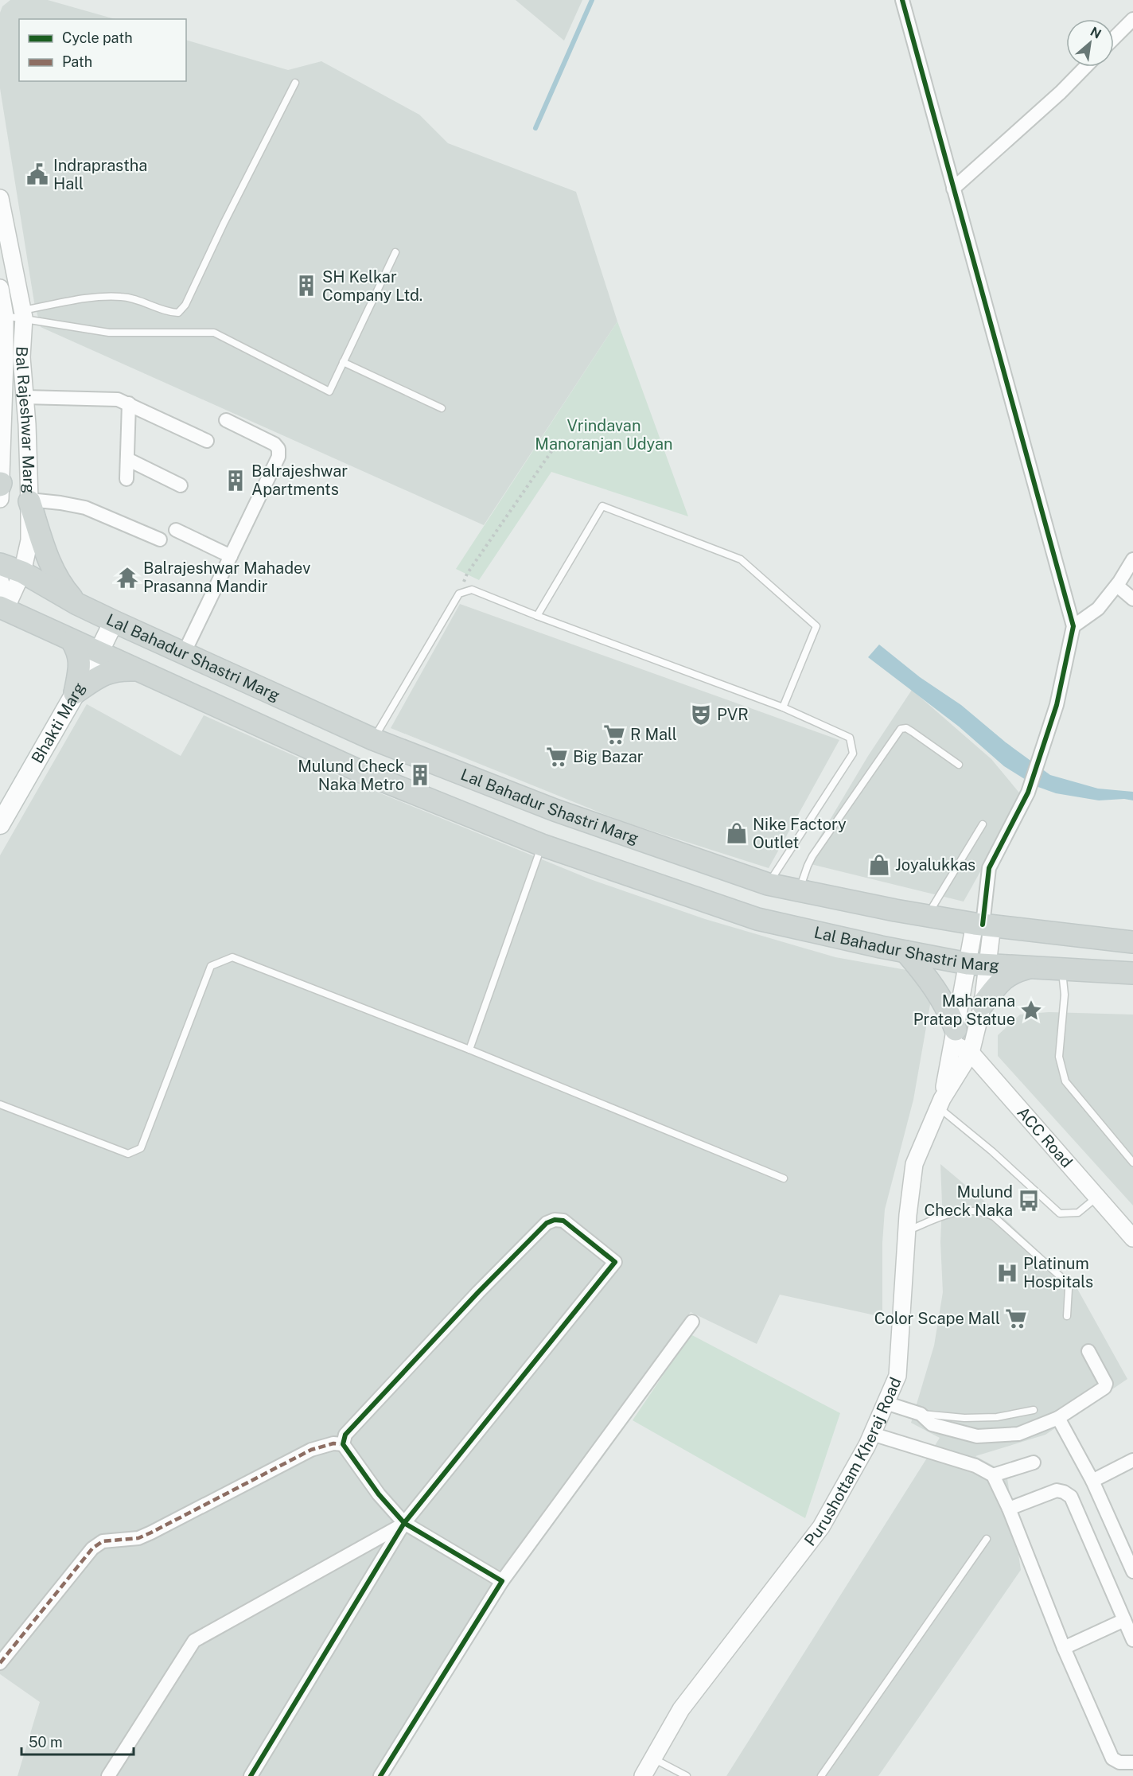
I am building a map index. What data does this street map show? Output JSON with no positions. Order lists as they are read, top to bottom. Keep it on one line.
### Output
{"streets":{"main road":["Lal Bahadur Shastri Marg","Bhakti Marg"],"street":["Bal Rajeshwar Marg","ACC Road","Purushottam Kheraj Road"]},"crossings":[["Bal Rajeshwar Marg","Lal Bahadur Shastri Marg"],["Lal Bahadur Shastri Marg","Bhakti Marg"]],"parks":["Vrindavan Manoranjan Udyan"],"places":{"public building":["Indraprastha Hall"],"building":["SH Kelkar Company Ltd.","Balrajeshwar Apartments","Mulund Check Naka Metro"],"temple":["Balrajeshwar Mahadev Prasanna Mandir"],"theatre":["PVR"],"supermarket":["R Mall","Big Bazar","Color Scape Mall"],"shop":["Nike Factory Outlet","Joyalukkas"],"place":["Maharana Pratap Statue"],"bus stop":["Mulund Check Naka"],"hospital":["Platinum Hospitals"]},"legend":["Cycle path","Path"],"scale_bar":"50 m","north":"top right"}
